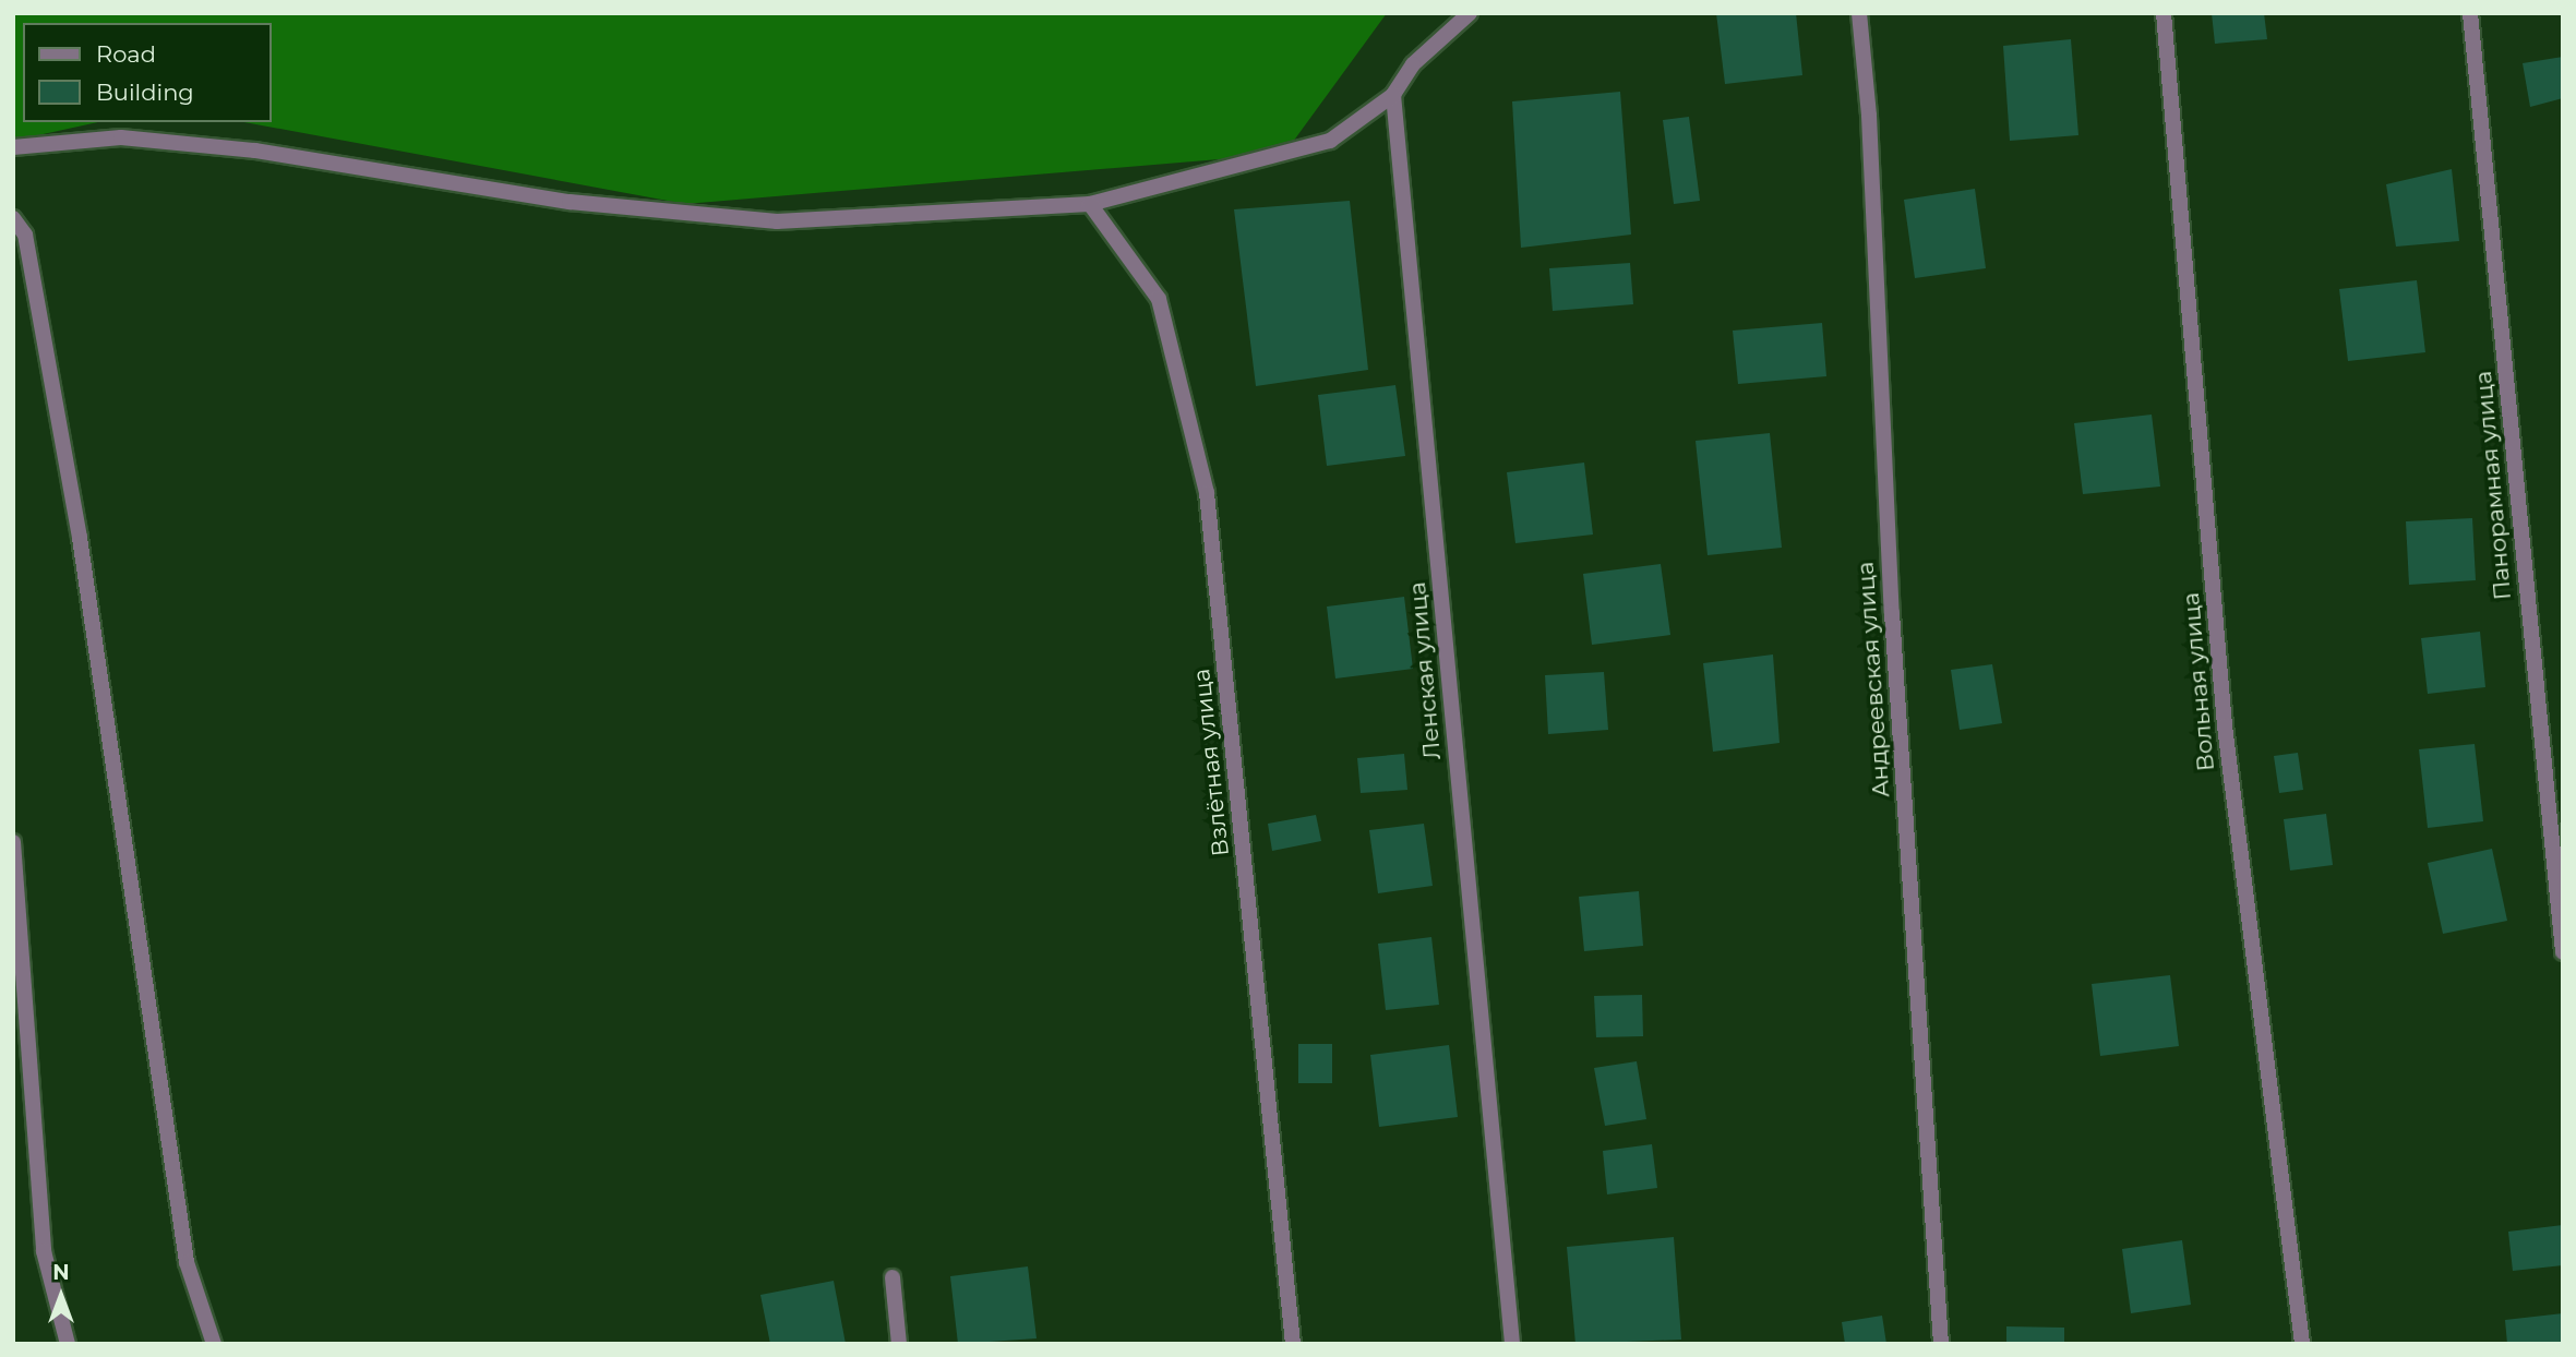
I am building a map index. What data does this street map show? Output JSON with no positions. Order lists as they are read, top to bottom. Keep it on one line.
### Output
{"streets":{"street":["Панорамная улица","Ленская улица","Андреевская улица","Вольная улица","Взлётная улица"]},"legend":["Road","Building"],"north":"top"}
